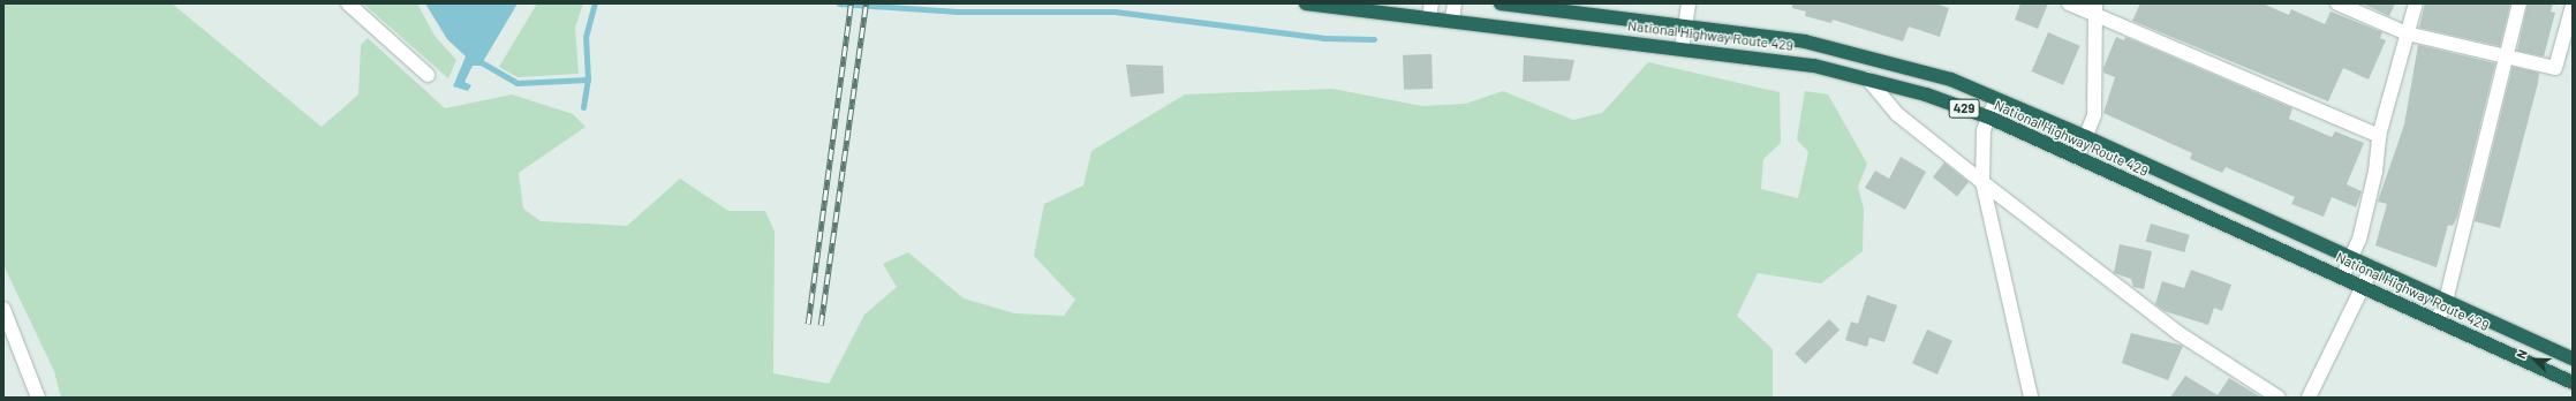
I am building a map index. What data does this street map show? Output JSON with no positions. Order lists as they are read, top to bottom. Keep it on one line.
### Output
{"streets":{"highway":["National Highway Route 429","429"]},"north":"top left"}
